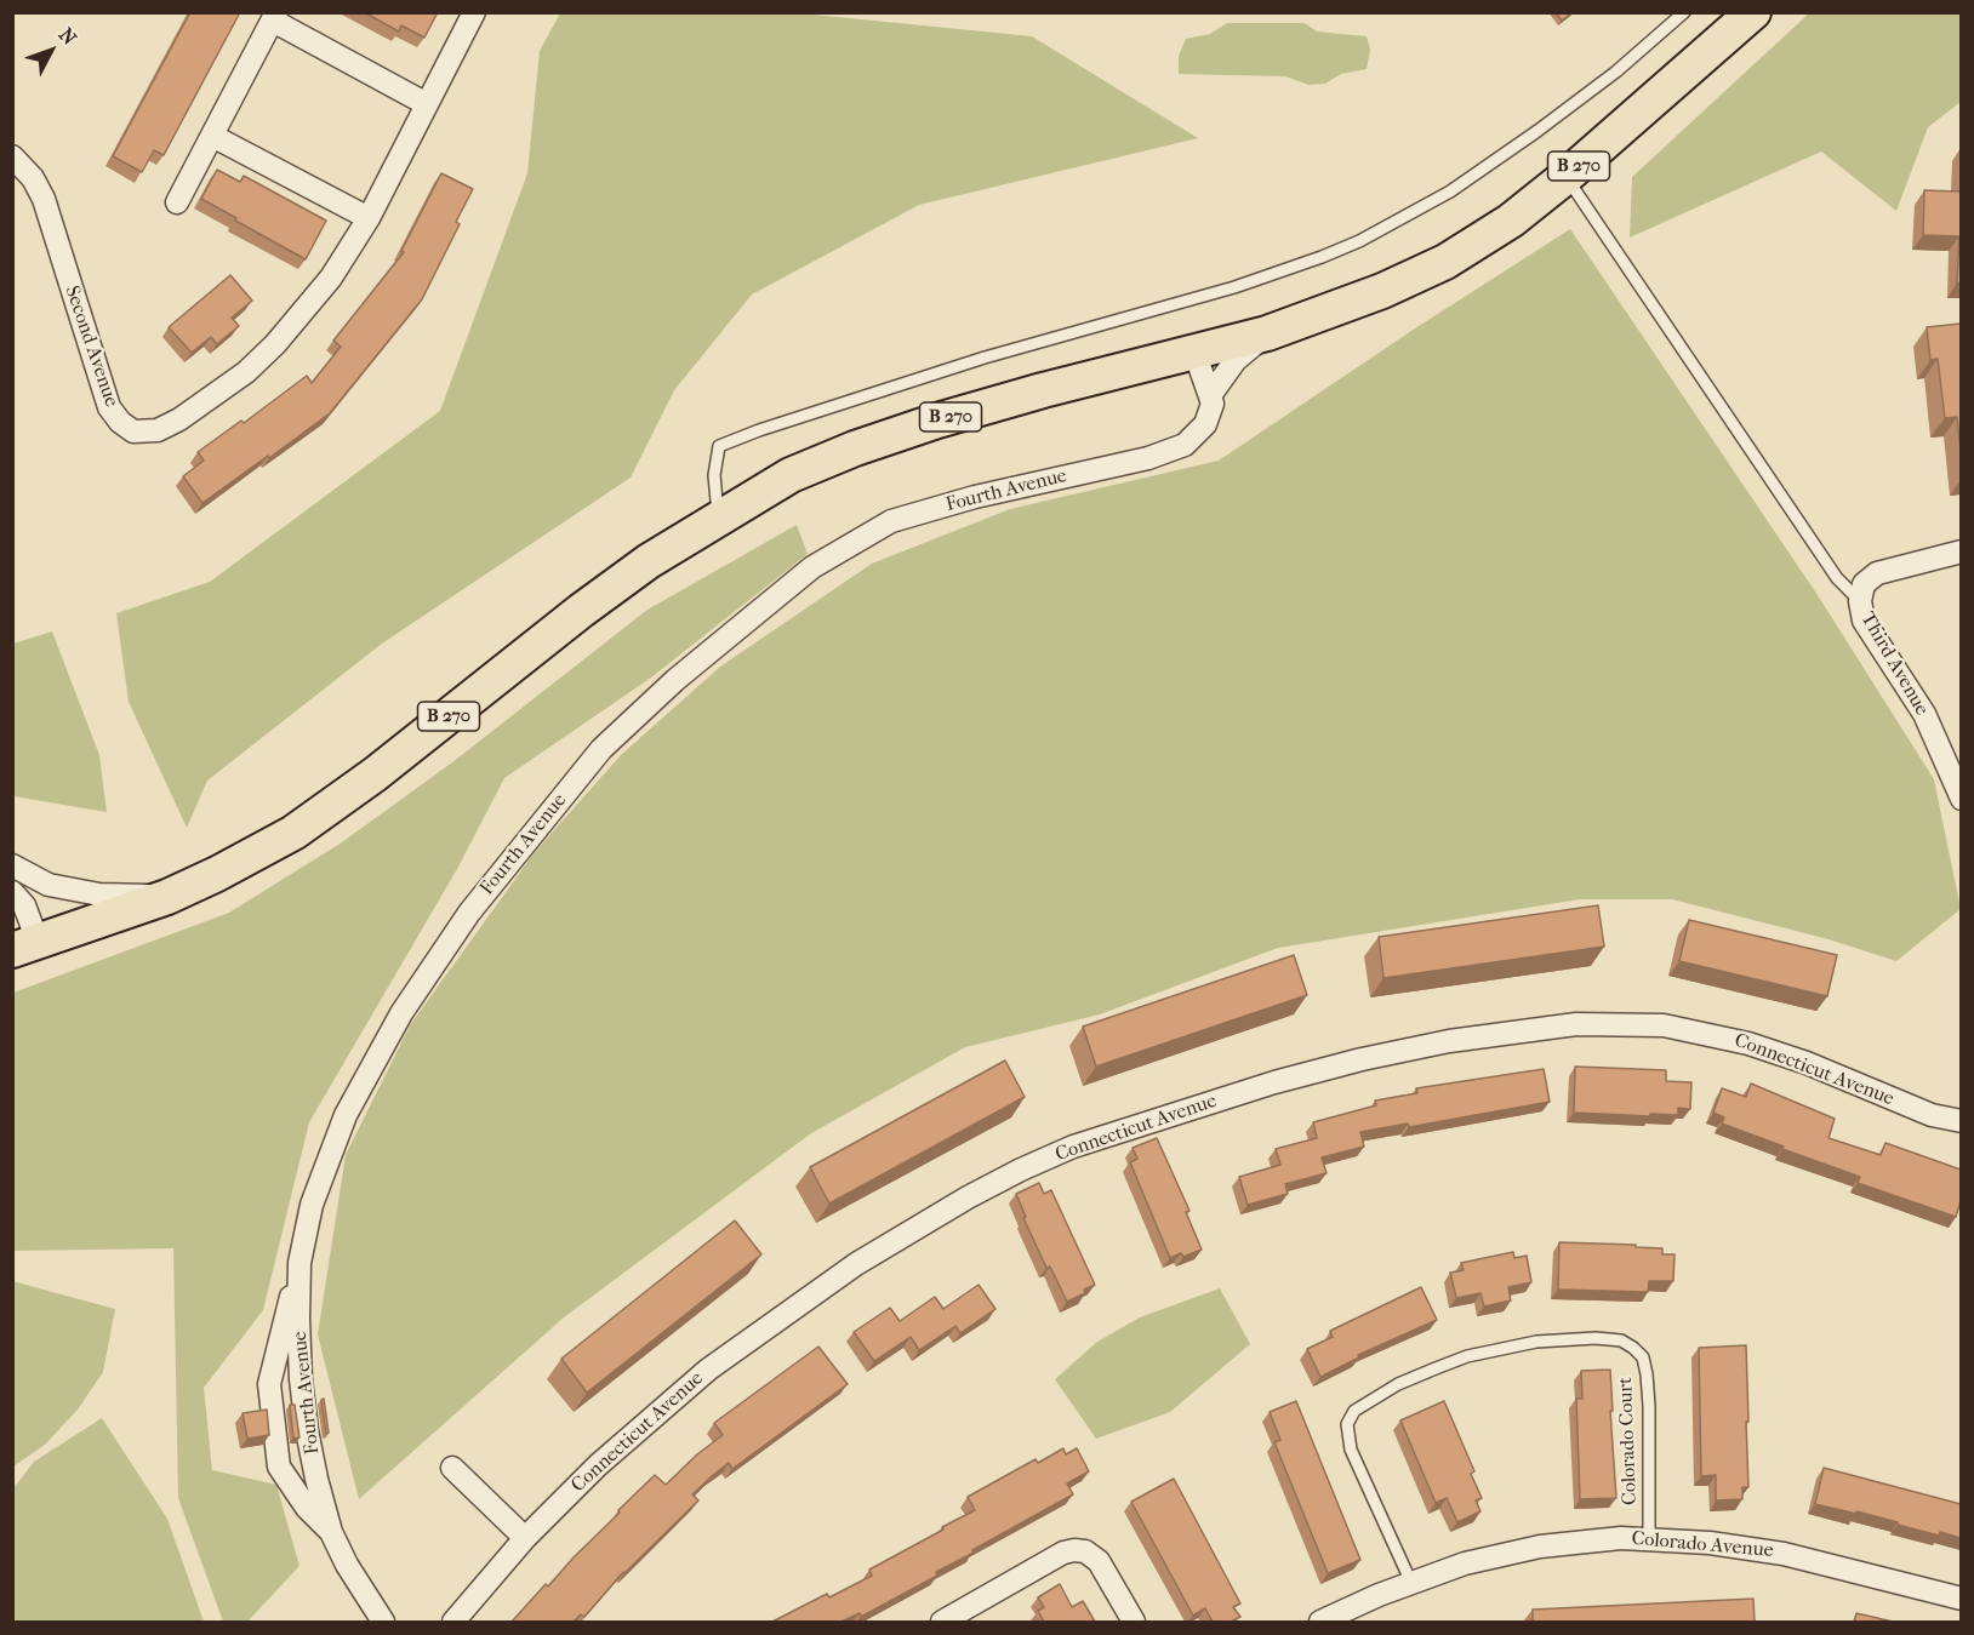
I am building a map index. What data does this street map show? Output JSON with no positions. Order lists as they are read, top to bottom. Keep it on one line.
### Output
{"streets":{"main road":["B 270"],"street":["Second Avenue","Fourth Avenue","Third Avenue","Connecticut Avenue","Colorado Avenue"],"lane":["Colorado Court"]},"crossings":[["B 270","Fourth Avenue"],["Colorado Court","Colorado Avenue"]],"north":"top right"}
